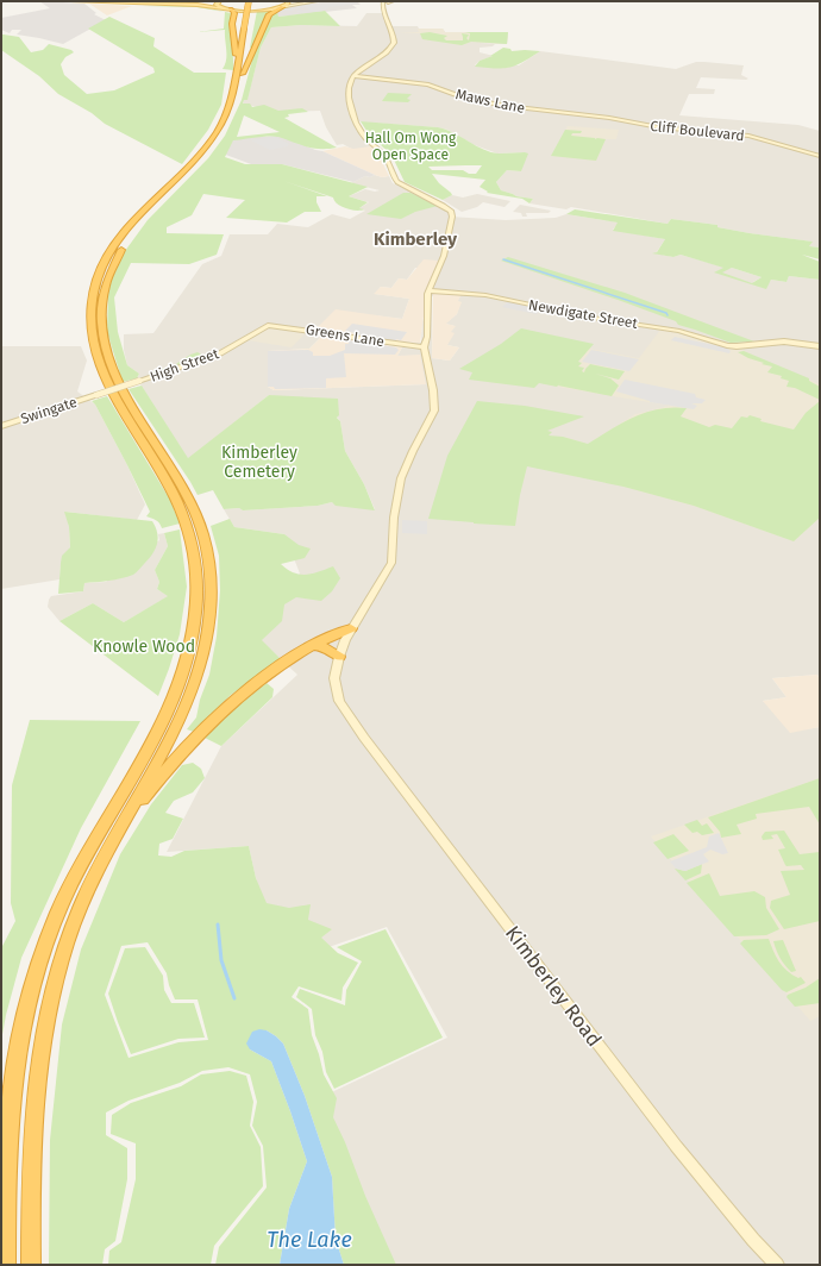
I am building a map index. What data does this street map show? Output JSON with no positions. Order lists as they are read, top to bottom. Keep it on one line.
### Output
{"streets":{"street":["Maws Lane","Cliff Boulevard","Newdigate Street","Greens Lane","High Street","Swingate","Kimberley Road"]},"crossings":[["Maws Lane","Cliff Boulevard"],["Greens Lane","High Street"],["Greens Lane","Kimberley Road"],["High Street","Swingate"]],"districts":["Kimberley"],"water":["The Lake"],"parks":["Hall Om Wong Open Space","Kimberley Cemetery","Knowle Wood"]}
